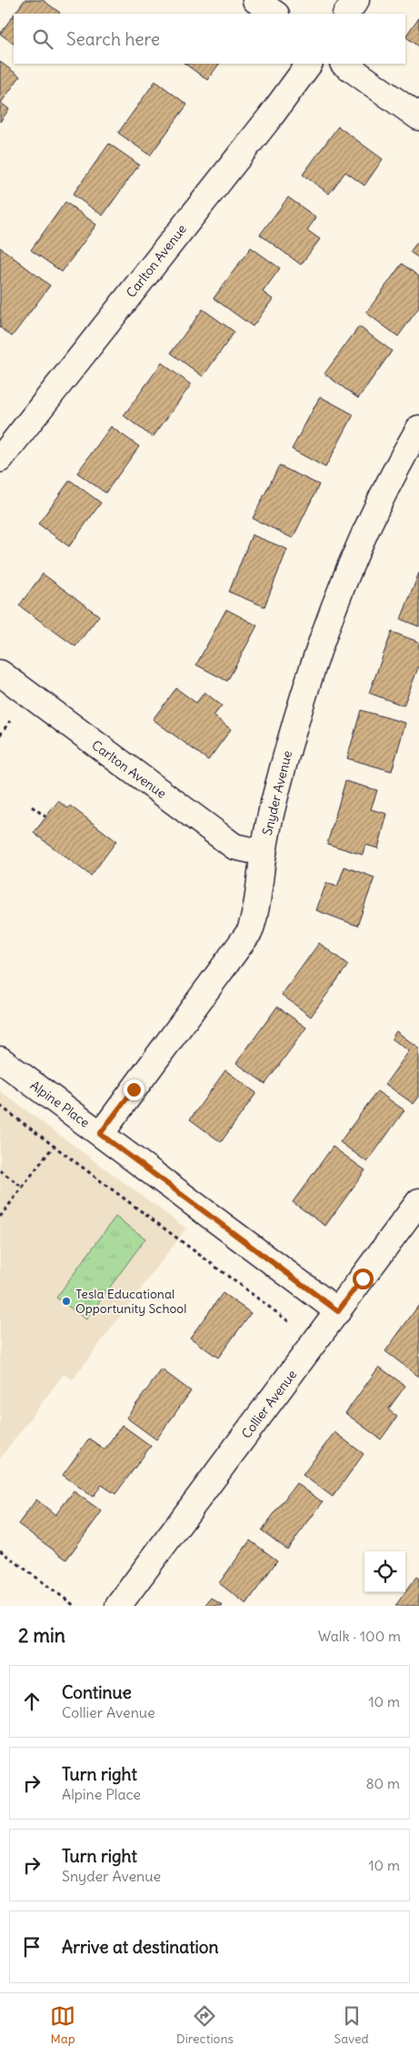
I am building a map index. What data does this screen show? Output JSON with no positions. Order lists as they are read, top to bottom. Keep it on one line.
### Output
{"streets":{"street":["Carlton Avenue","Snyder Avenue","Alpine Place","Collier Avenue"]},"crossings":[["Carlton Avenue","Snyder Avenue"],["Snyder Avenue","Alpine Place"],["Alpine Place","Collier Avenue"]],"places":["Tesla Educational Opportunity School"],"page":{"search":"Search here","heading":["2 min","Walk · 100 m"],"list":[["Continue","Collier Avenue","10 m"],["Turn right","Alpine Place","80 m"],["Turn right","Snyder Avenue","10 m"],"Arrive at destination"],"nav":["Map","Directions","Saved"]}}
